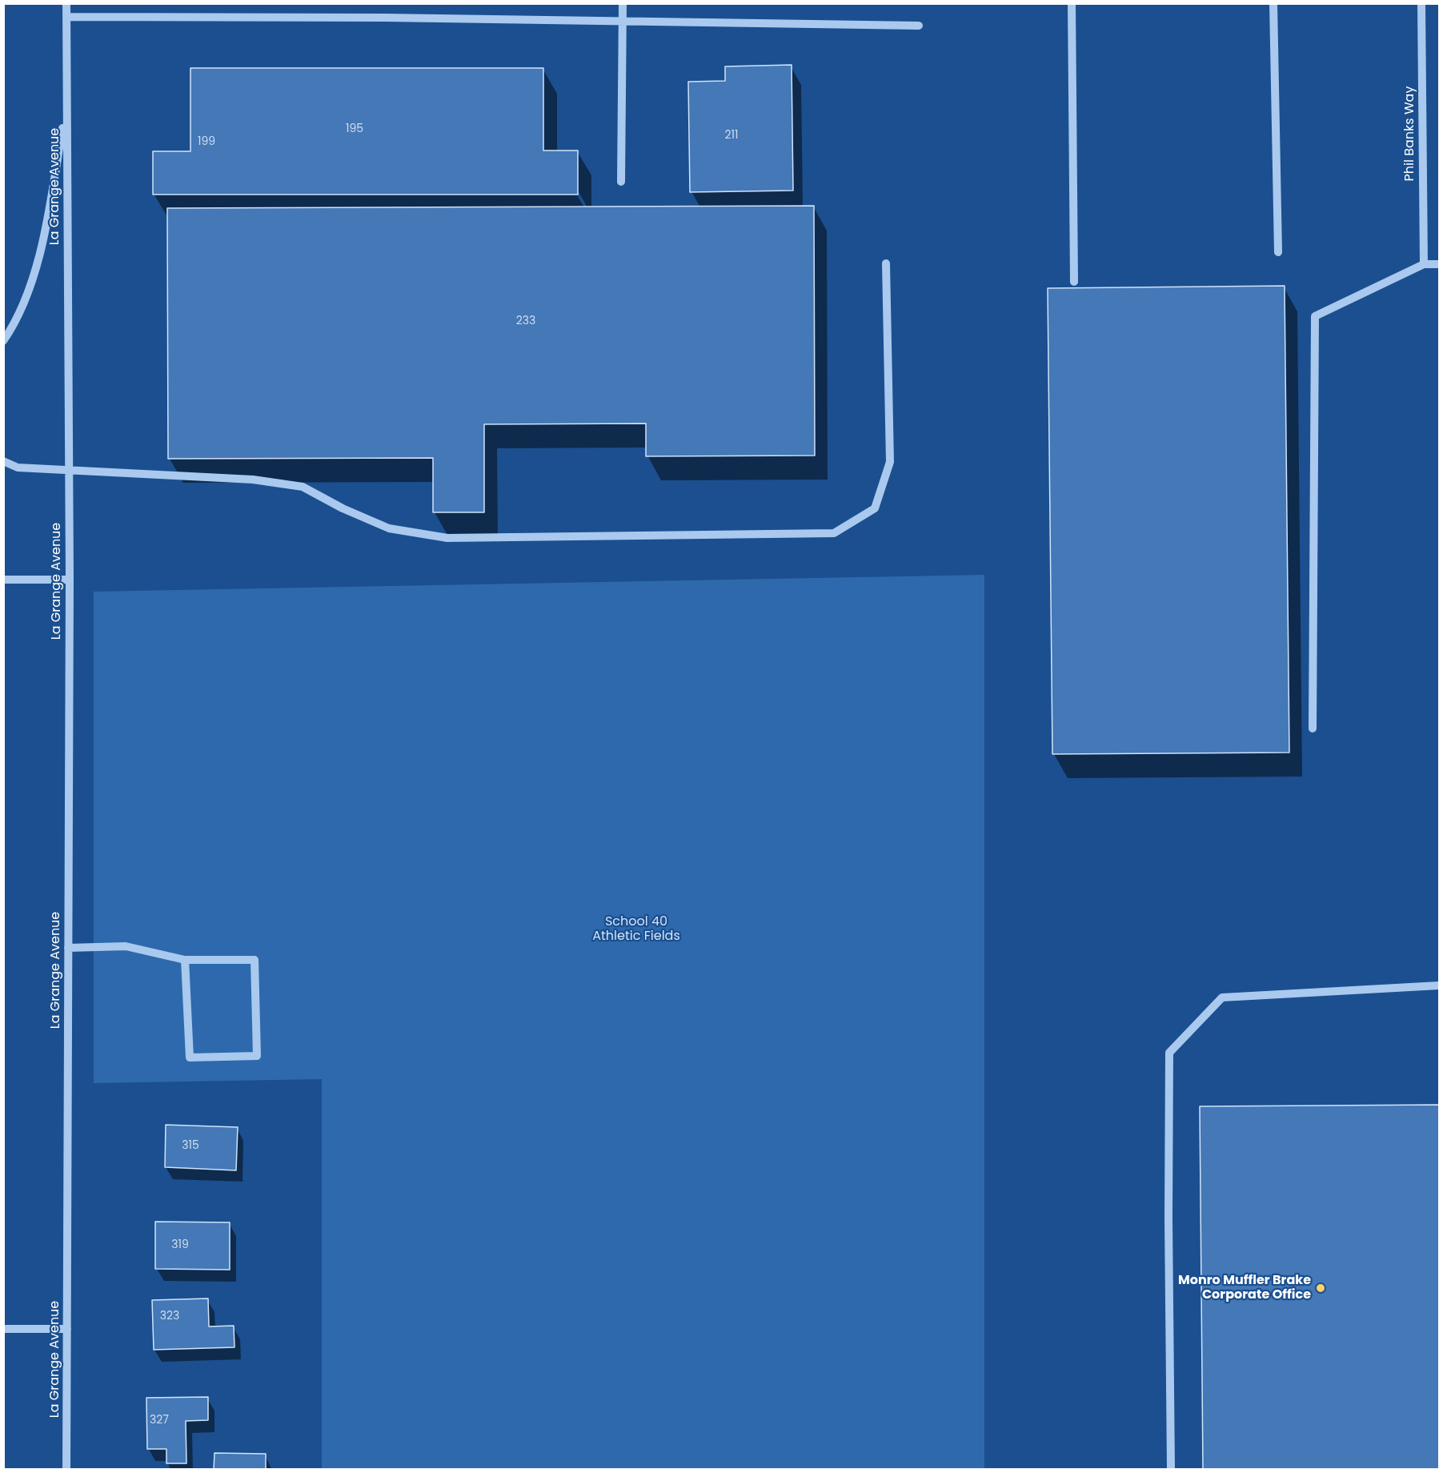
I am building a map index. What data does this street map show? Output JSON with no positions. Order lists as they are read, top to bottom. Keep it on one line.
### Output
{"streets":{"street":["Phil Banks Way","La Grange Avenue"]},"parks":["School 40 Athletic Fields"],"places":["Monro Muffler Brake Corporate Office"],"house_numbers":["195","211","199","233","315","319","323","327"]}
